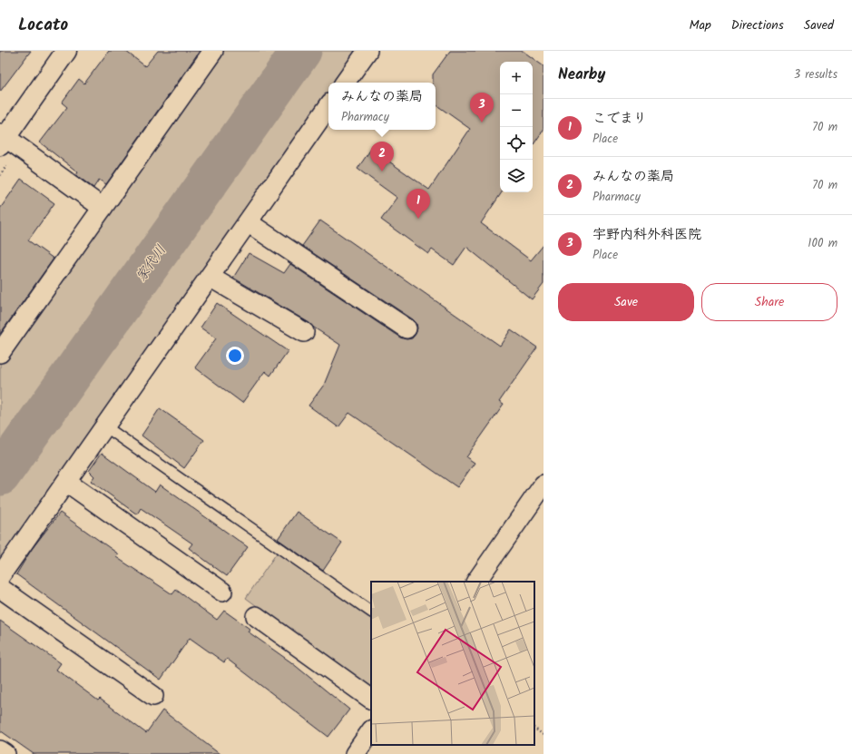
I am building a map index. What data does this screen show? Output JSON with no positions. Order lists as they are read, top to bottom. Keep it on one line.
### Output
{"water":["家代川"],"page":{"header":"Locato","nav":["Map","Directions","Saved"],"heading":["Nearby","3 results"],"map_buttons":["+","−"],"popup":["みんなの薬局","Pharmacy"],"pins":["3","2","1"],"list":[{"mark":"1","name":"こでまり","note":"Place","value":"70 m"},{"mark":"2","name":"みんなの薬局","note":"Pharmacy","value":"70 m"},{"mark":"3","name":"宇野内科外科医院","note":"Place","value":"100 m"}],"buttons":["Save","Share"]}}
